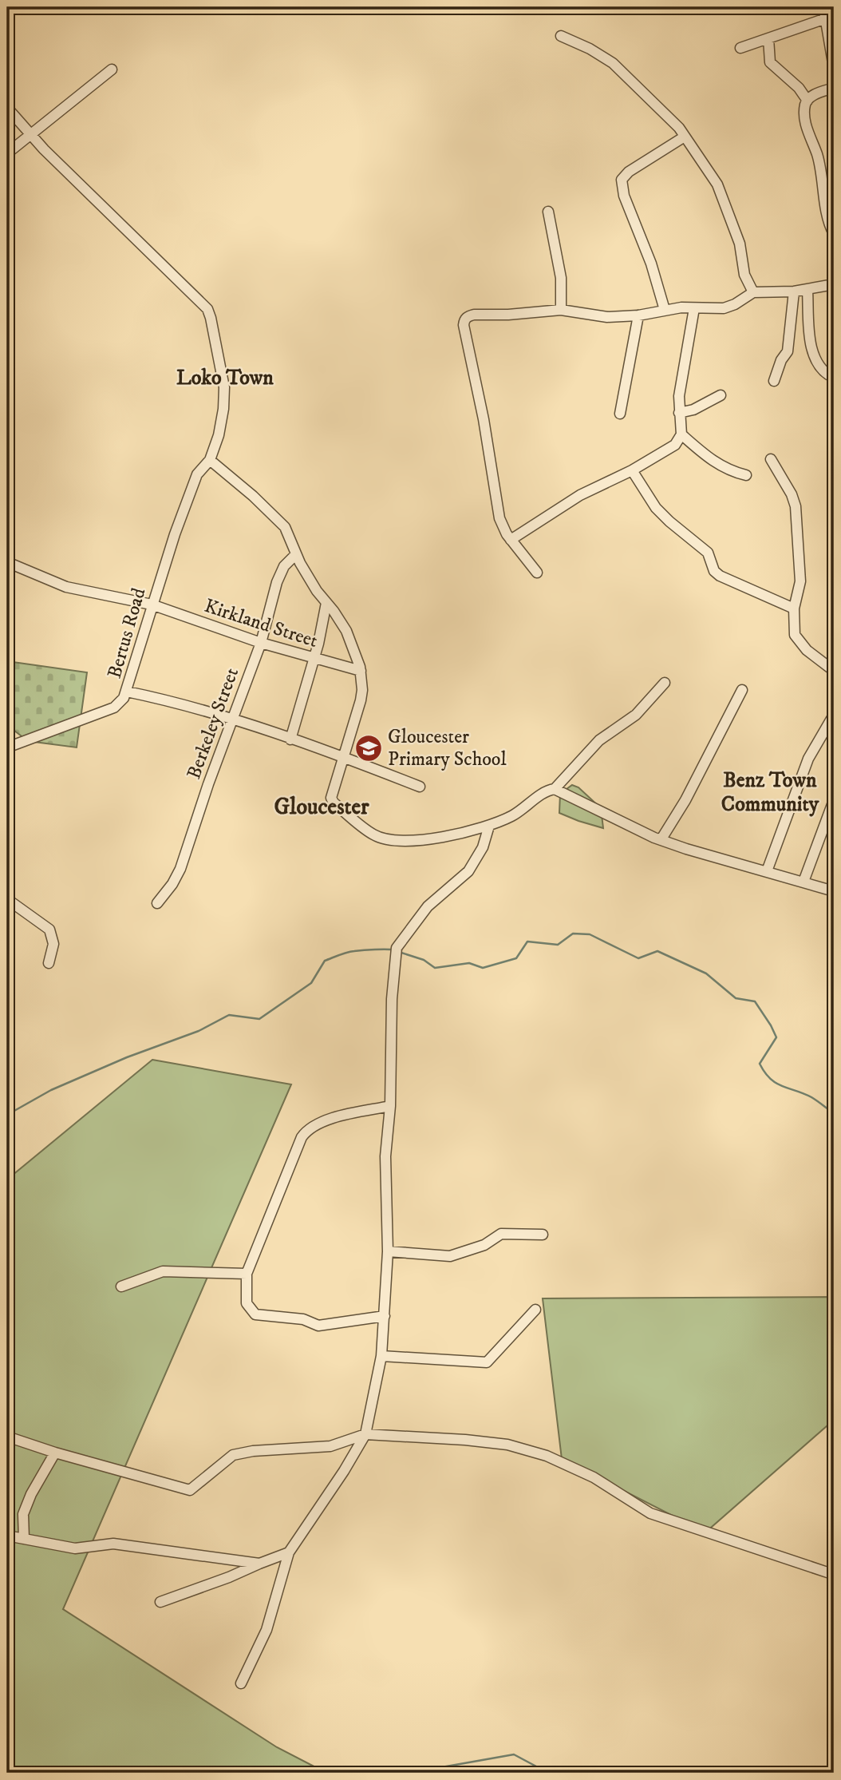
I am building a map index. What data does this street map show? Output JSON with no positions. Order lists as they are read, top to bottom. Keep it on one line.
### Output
{"streets":{"street":["Kirkland Street","Bertus Road","Berkeley Street"]},"crossings":[["Kirkland Street","Bertus Road"],["Kirkland Street","Berkeley Street"]],"districts":["Loko Town","Benz Town Community","Gloucester"],"places":{"school or university":["Gloucester Primary School"]}}
